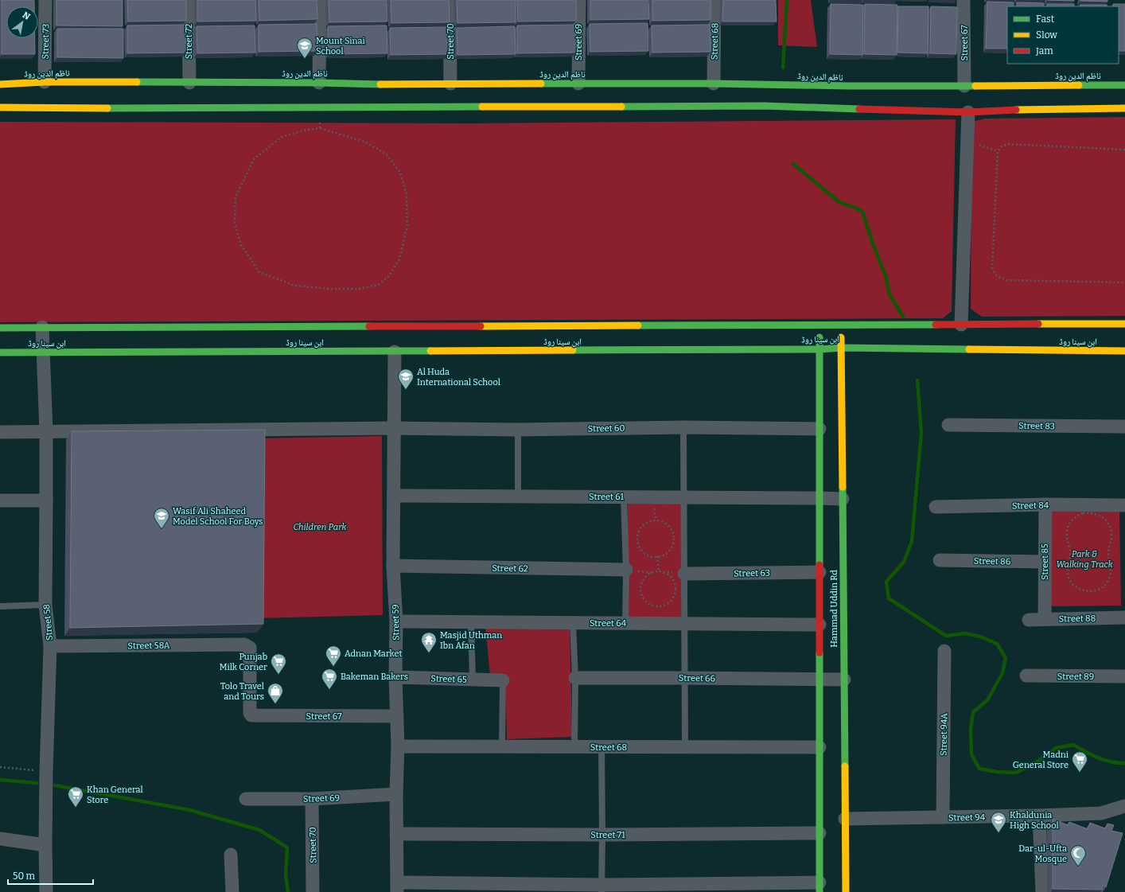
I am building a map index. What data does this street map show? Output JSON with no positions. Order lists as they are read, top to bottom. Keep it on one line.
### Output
{"streets":{"main road":["ناظم الدین روڈ","ابن سینا روڈ","Hammad Uddin Rd"],"street":["Street 73","Street 72","Street 70","Street 68","Street 69","Street 67","Street 83","Street 60","Street 61","Street 84","Street 86","Street 85","Street 62","Street 63","Street 88","Street 58","Street 59","Street 64","Street 58A","Street 89","Street 66","Street 65","Street 94A","Street 94","Street 71"]},"crossings":[["Street 73","ناظم الدین روڈ"],["Street 72","ناظم الدین روڈ"],["Street 70","Street 69"],["Street 70","ناظم الدین روڈ"],["Street 68","ناظم الدین روڈ"],["Street 68","Hammad Uddin Rd"],["Street 68","Street 59"],["Street 69","ناظم الدین روڈ"],["Street 69","Street 59"],["Street 67","ناظم الدین روڈ"],["Street 67","Street 59"],["Street 67","Street 58A"],["ابن سینا روڈ","Hammad Uddin Rd"],["ابن سینا روڈ","Street 58"],["ابن سینا روڈ","Street 59"],["Street 60","Hammad Uddin Rd"],["Street 60","Street 58"],["Street 60","Street 59"],["Street 61","Hammad Uddin Rd"],["Street 61","Street 59"],["Street 84","Street 85"],["Street 86","Street 85"],["Street 85","Street 88"],["Street 62","Street 59"],["Street 63","Hammad Uddin Rd"],["Hammad Uddin Rd","Street 64"],["Hammad Uddin Rd","Street 66"],["Hammad Uddin Rd","Street 94"],["Hammad Uddin Rd","Street 71"],["Street 58","Street 58A"],["Street 59","Street 64"],["Street 59","Street 65"],["Street 59","Street 71"],["Street 94A","Street 94"]],"parks":["Children Park","Park & Walking Track"],"places":{"school or university":["Mount Sinai School","Al Huda International School","Wasif Ali Shaheed Model School For Boys","Khaldunia High School"],"temple":["Masjid Uthman Ibn Afan"],"supermarket":["Adnan Market","Punjab Milk Corner","Bakeman Bakers","Madni General Store","Khan General Store"],"shop":["Tolo Travel and Tours"],"mosque":["Dar-ul-Ufta Mosque"]},"legend":["Fast","Slow","Jam"],"scale_bar":"50 m","north":"top right"}
